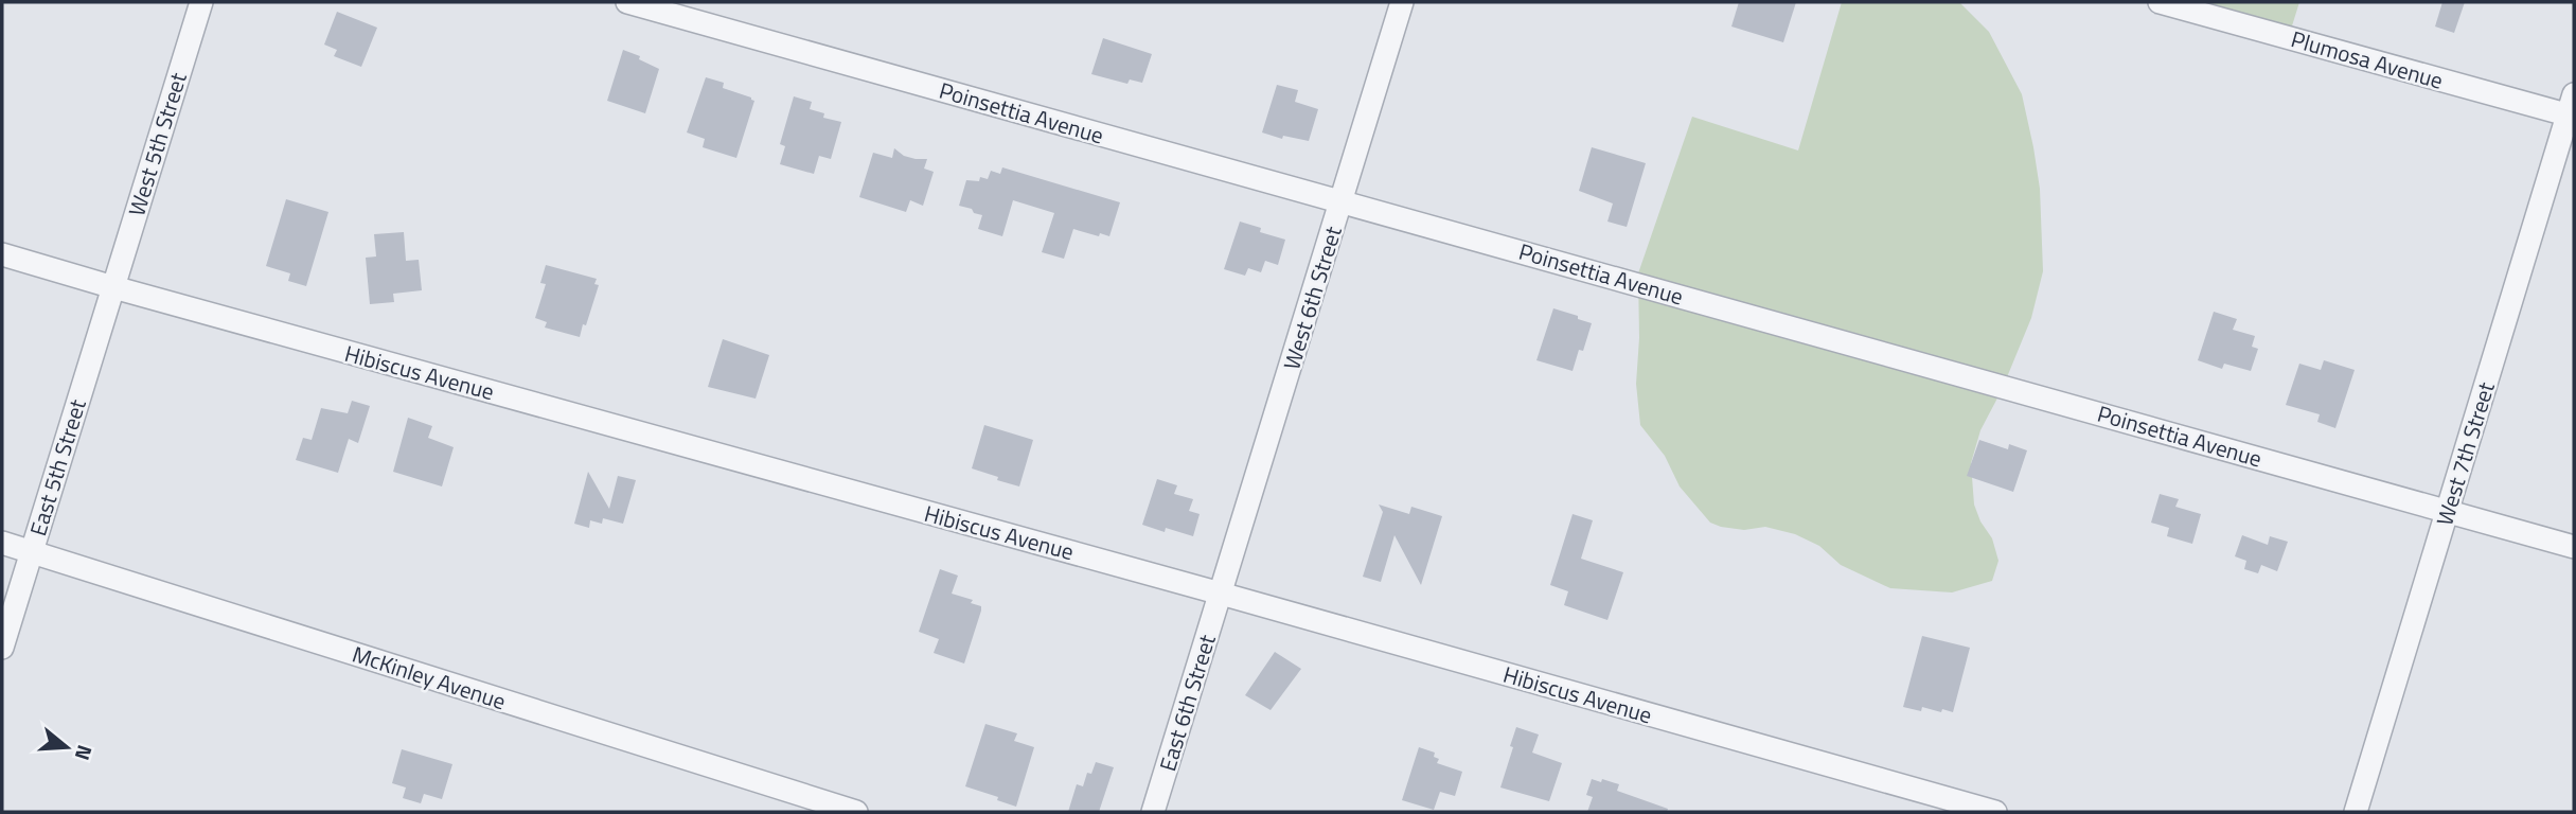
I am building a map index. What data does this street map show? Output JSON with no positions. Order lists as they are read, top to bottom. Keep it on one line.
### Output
{"streets":{"street":["Plumosa Avenue","Poinsettia Avenue","West 5th Street","West 6th Street","Hibiscus Avenue","West 7th Street","East 5th Street","McKinley Avenue","East 6th Street"]},"crossings":[["Plumosa Avenue","West 7th Street"],["Poinsettia Avenue","West 6th Street"],["Poinsettia Avenue","West 7th Street"],["West 5th Street","Hibiscus Avenue"],["West 5th Street","East 5th Street"],["West 6th Street","Hibiscus Avenue"],["West 6th Street","East 6th Street"],["Hibiscus Avenue","East 5th Street"],["Hibiscus Avenue","East 6th Street"],["East 5th Street","McKinley Avenue"]],"north":"right"}
